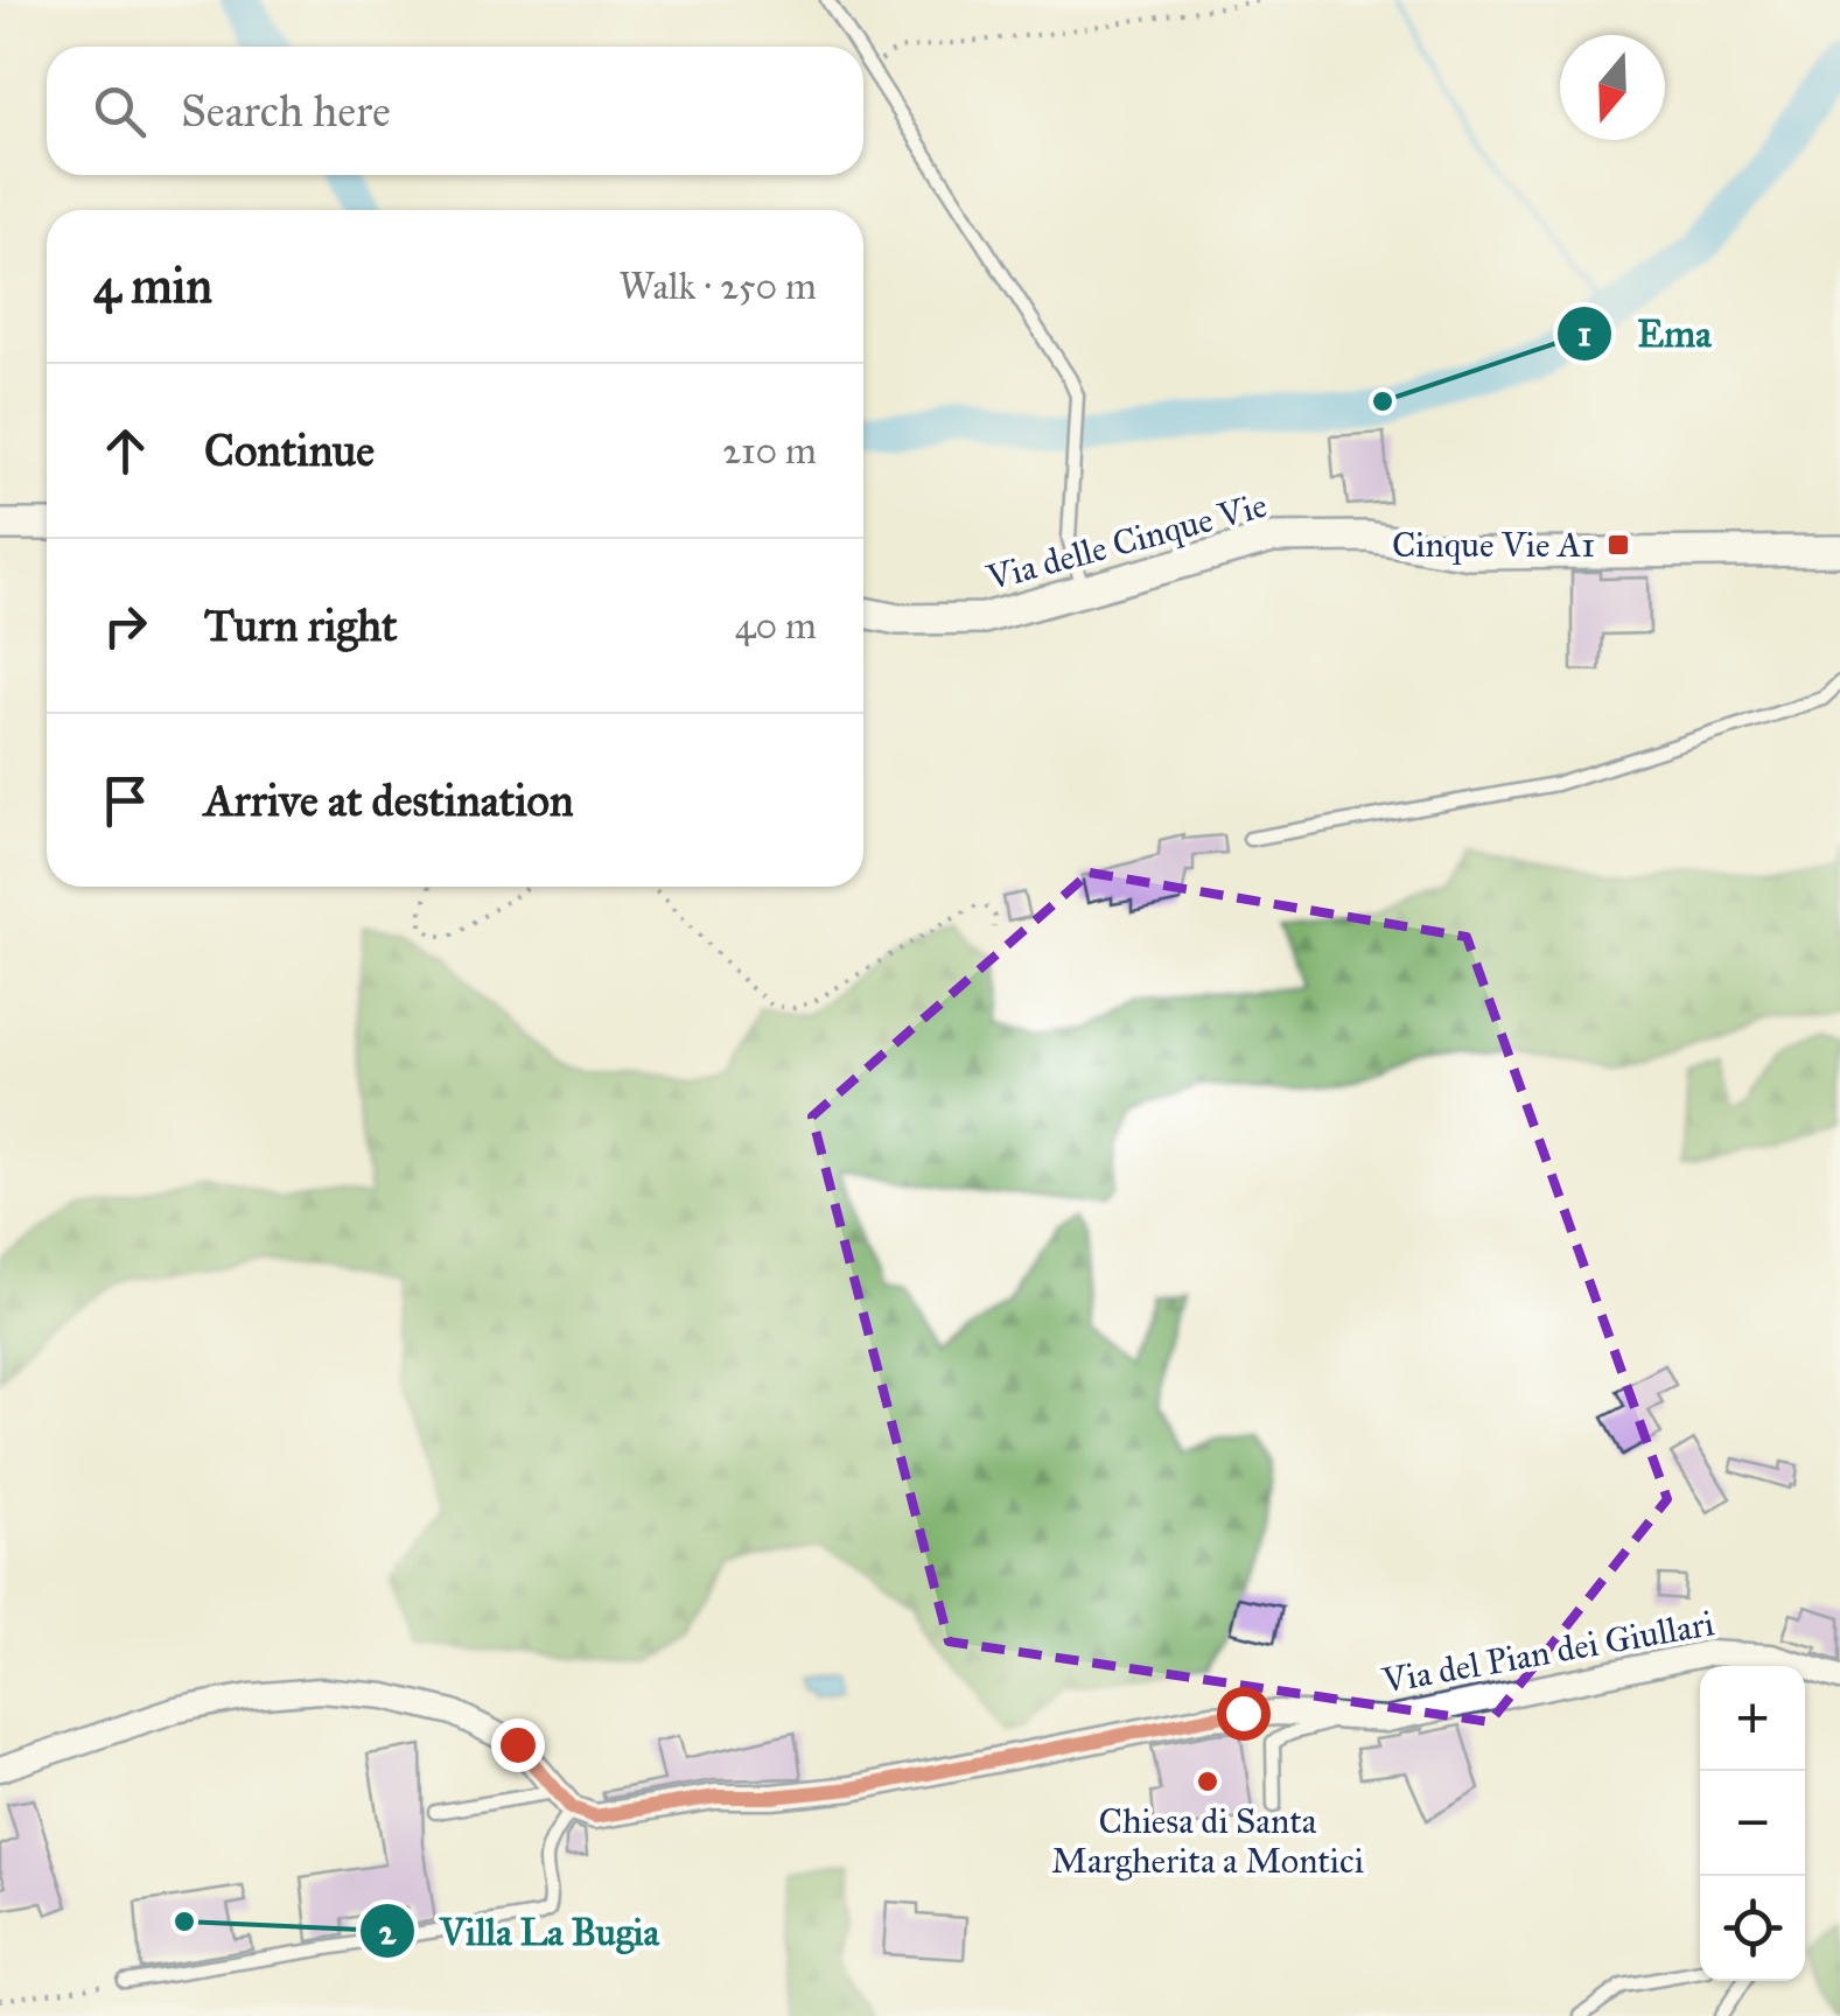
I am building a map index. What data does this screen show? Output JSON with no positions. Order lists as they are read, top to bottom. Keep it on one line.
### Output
{"streets":{"street":["Via delle Cinque Vie","Via del Pian dei Giullari"]},"places":{"other":["Ema","Chiesa di Santa Margherita a Montici","Villa La Bugia"],"transit":["Cinque Vie A1"]},"north":"bottom","page":{"search":"Search here","heading":["4 min","Walk · 250 m"],"list":[["Continue","210 m"],["Turn right","40 m"],"Arrive at destination"],"map_buttons":["+","−"]}}
